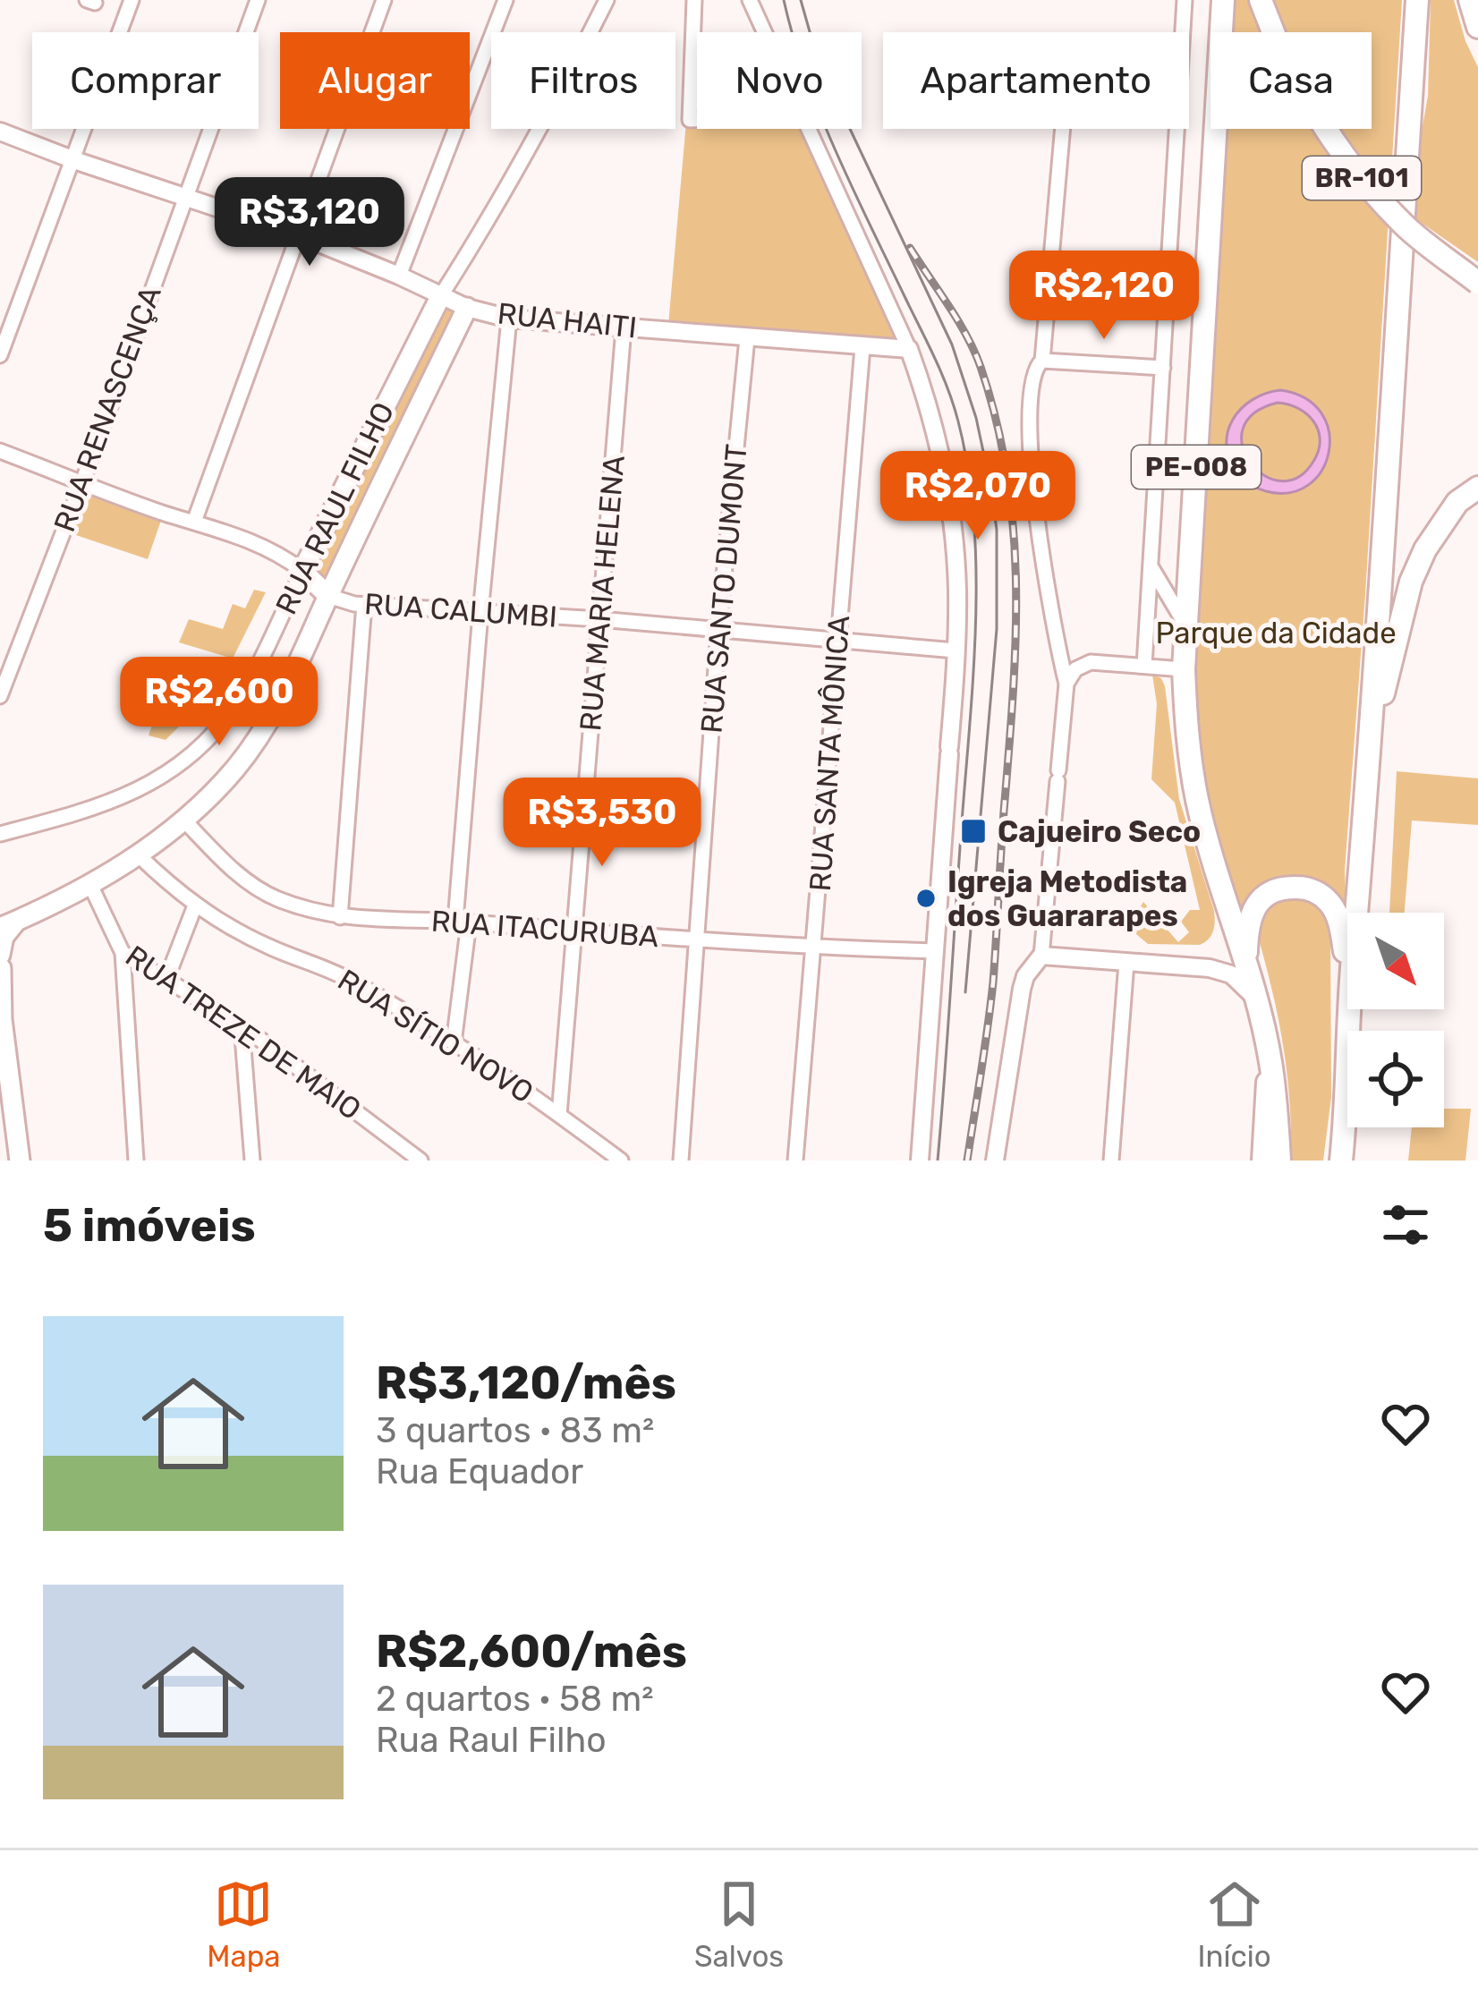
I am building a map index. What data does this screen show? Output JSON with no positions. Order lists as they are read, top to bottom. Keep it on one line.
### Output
{"streets":{"main road":["BR-101","PE-008","RUA RAUL FILHO","RUA CALUMBI"],"street":["RUA HAITI","RUA RENASCENÇA","RUA SANTO DUMONT","RUA MARIA HELENA","RUA SANTA MÔNICA","RUA ITACURUBA","RUA TREZE DE MAIO","RUA SÍTIO NOVO"]},"crossings":[["RUA HAITI","RUA RENASCENÇA"],["RUA HAITI","RUA RAUL FILHO"],["RUA HAITI","RUA SANTO DUMONT"],["RUA HAITI","RUA MARIA HELENA"],["RUA HAITI","RUA SANTA MÔNICA"],["RUA RENASCENÇA","RUA CALUMBI"],["RUA RAUL FILHO","RUA CALUMBI"],["RUA SANTO DUMONT","RUA CALUMBI"],["RUA SANTO DUMONT","RUA ITACURUBA"],["RUA MARIA HELENA","RUA CALUMBI"],["RUA MARIA HELENA","RUA ITACURUBA"],["RUA MARIA HELENA","RUA SÍTIO NOVO"],["RUA CALUMBI","RUA SANTA MÔNICA"],["RUA SANTA MÔNICA","RUA ITACURUBA"]],"parks":["Parque da Cidade"],"places":{"transit":["Cajueiro Seco"],"other":["Igreja Metodista dos Guararapes"]},"north":"bottom right","page":{"chip":["Comprar","Alugar","Filtros","Novo","Apartamento","Casa"],"price":["R$3,120","R$2,120","R$2,070","R$2,600","R$3,530"],"heading":"5 imóveis","list":[{"name":"R$3,120/mês","note":"3 quartos · 83 m² · Rua Equador"},{"name":"R$2,600/mês","note":"2 quartos · 58 m² · Rua Raul Filho"}],"tabs":["Mapa","Salvos","Início"]}}
